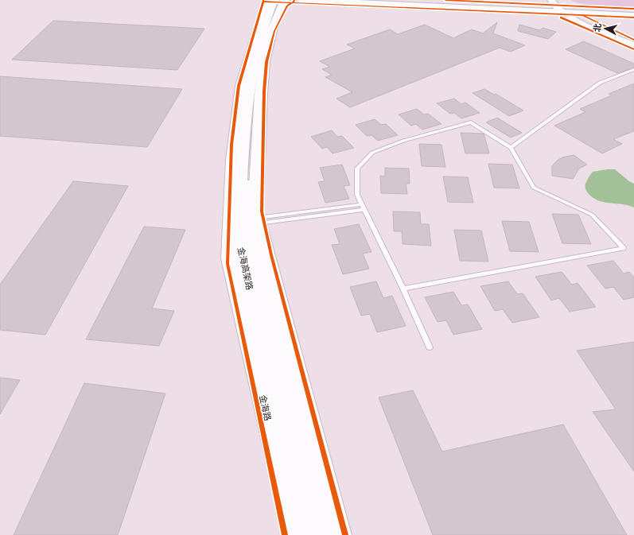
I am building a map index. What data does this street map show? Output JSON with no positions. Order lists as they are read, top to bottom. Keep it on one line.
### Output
{"streets":{"main road":["金海高架路","金海路"]},"north":"left"}
